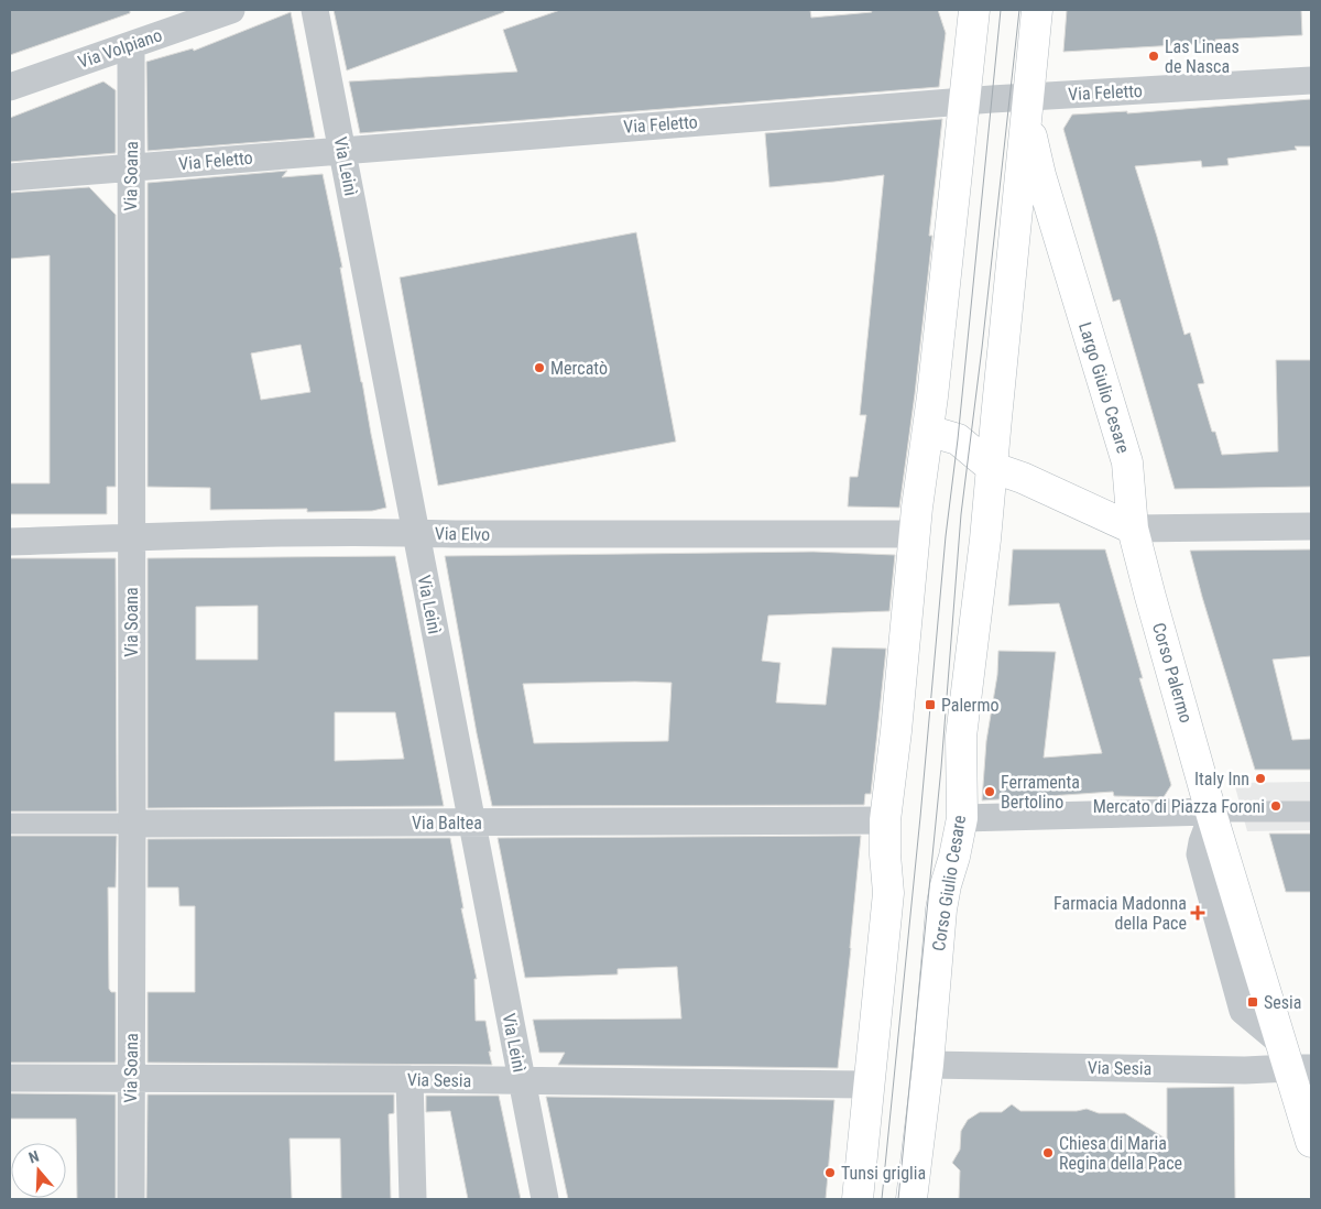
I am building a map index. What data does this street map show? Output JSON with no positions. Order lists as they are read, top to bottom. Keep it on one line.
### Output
{"streets":{"main road":["Largo Giulio Cesare","Corso Palermo","Corso Giulio Cesare"],"street":["Via Volpiano","Via Feletto","Via Leinì","Via Soana","Via Elvo","Via Baltea","Via Sesia"]},"crossings":[["Via Volpiano","Via Soana"],["Via Feletto","Via Leinì"],["Via Feletto","Via Soana"],["Via Feletto","Largo Giulio Cesare"],["Via Leinì","Via Elvo"],["Via Leinì","Via Baltea"],["Via Leinì","Via Sesia"],["Via Soana","Via Elvo"],["Via Soana","Via Baltea"],["Via Soana","Via Sesia"],["Largo Giulio Cesare","Corso Palermo"],["Largo Giulio Cesare","Corso Giulio Cesare"],["Corso Palermo","Via Sesia"],["Corso Giulio Cesare","Via Sesia"]],"places":{"other":["Las Lineas de Nasca","Mercatò","Italy Inn","Ferramenta Bertolino","Mercato di Piazza Foroni","Chiesa di Maria Regina della Pace","Tunsi griglia"],"transit":["Palermo","Sesia"],"health":["Farmacia Madonna della Pace"]},"north":"top"}
